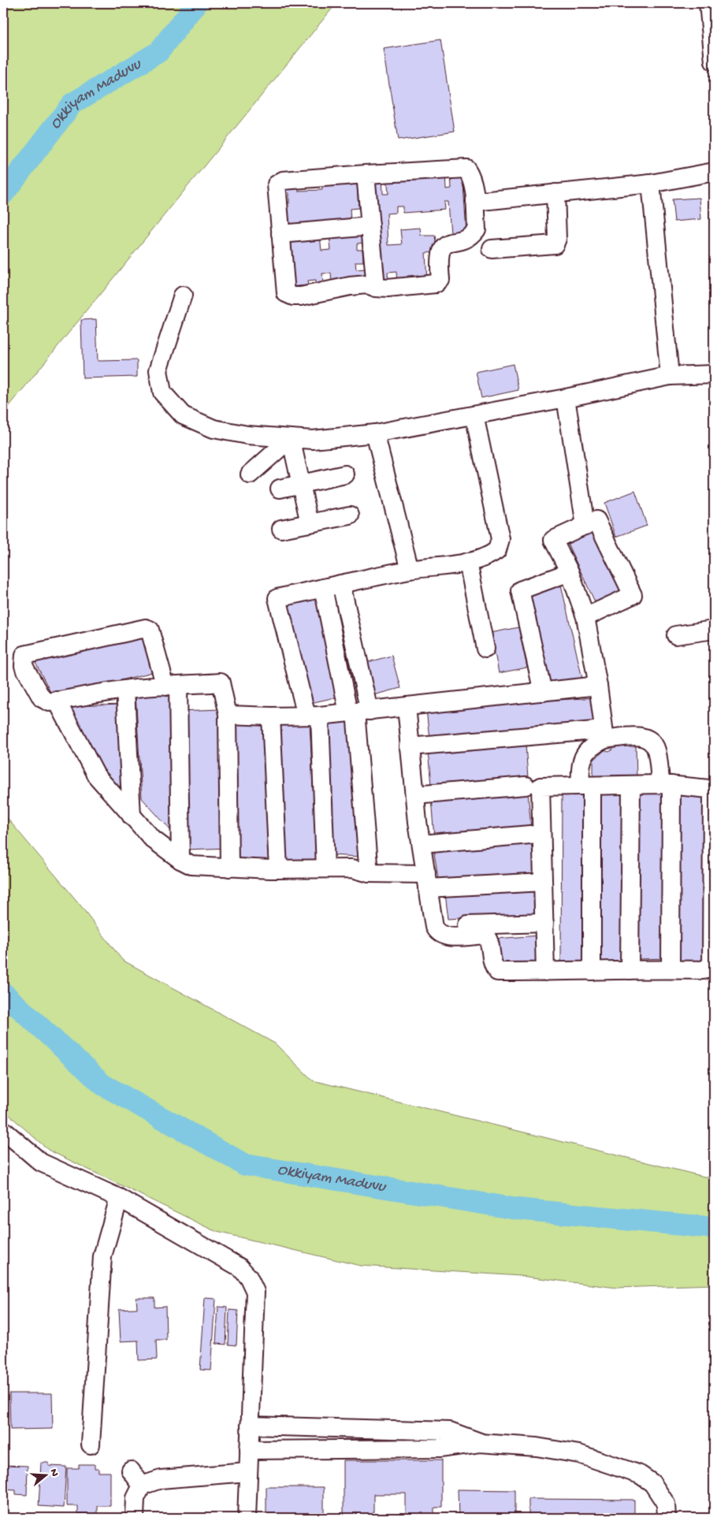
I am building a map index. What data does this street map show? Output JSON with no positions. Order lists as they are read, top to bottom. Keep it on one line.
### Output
{"water":["Okkiyam Maduvu"],"north":"right"}
